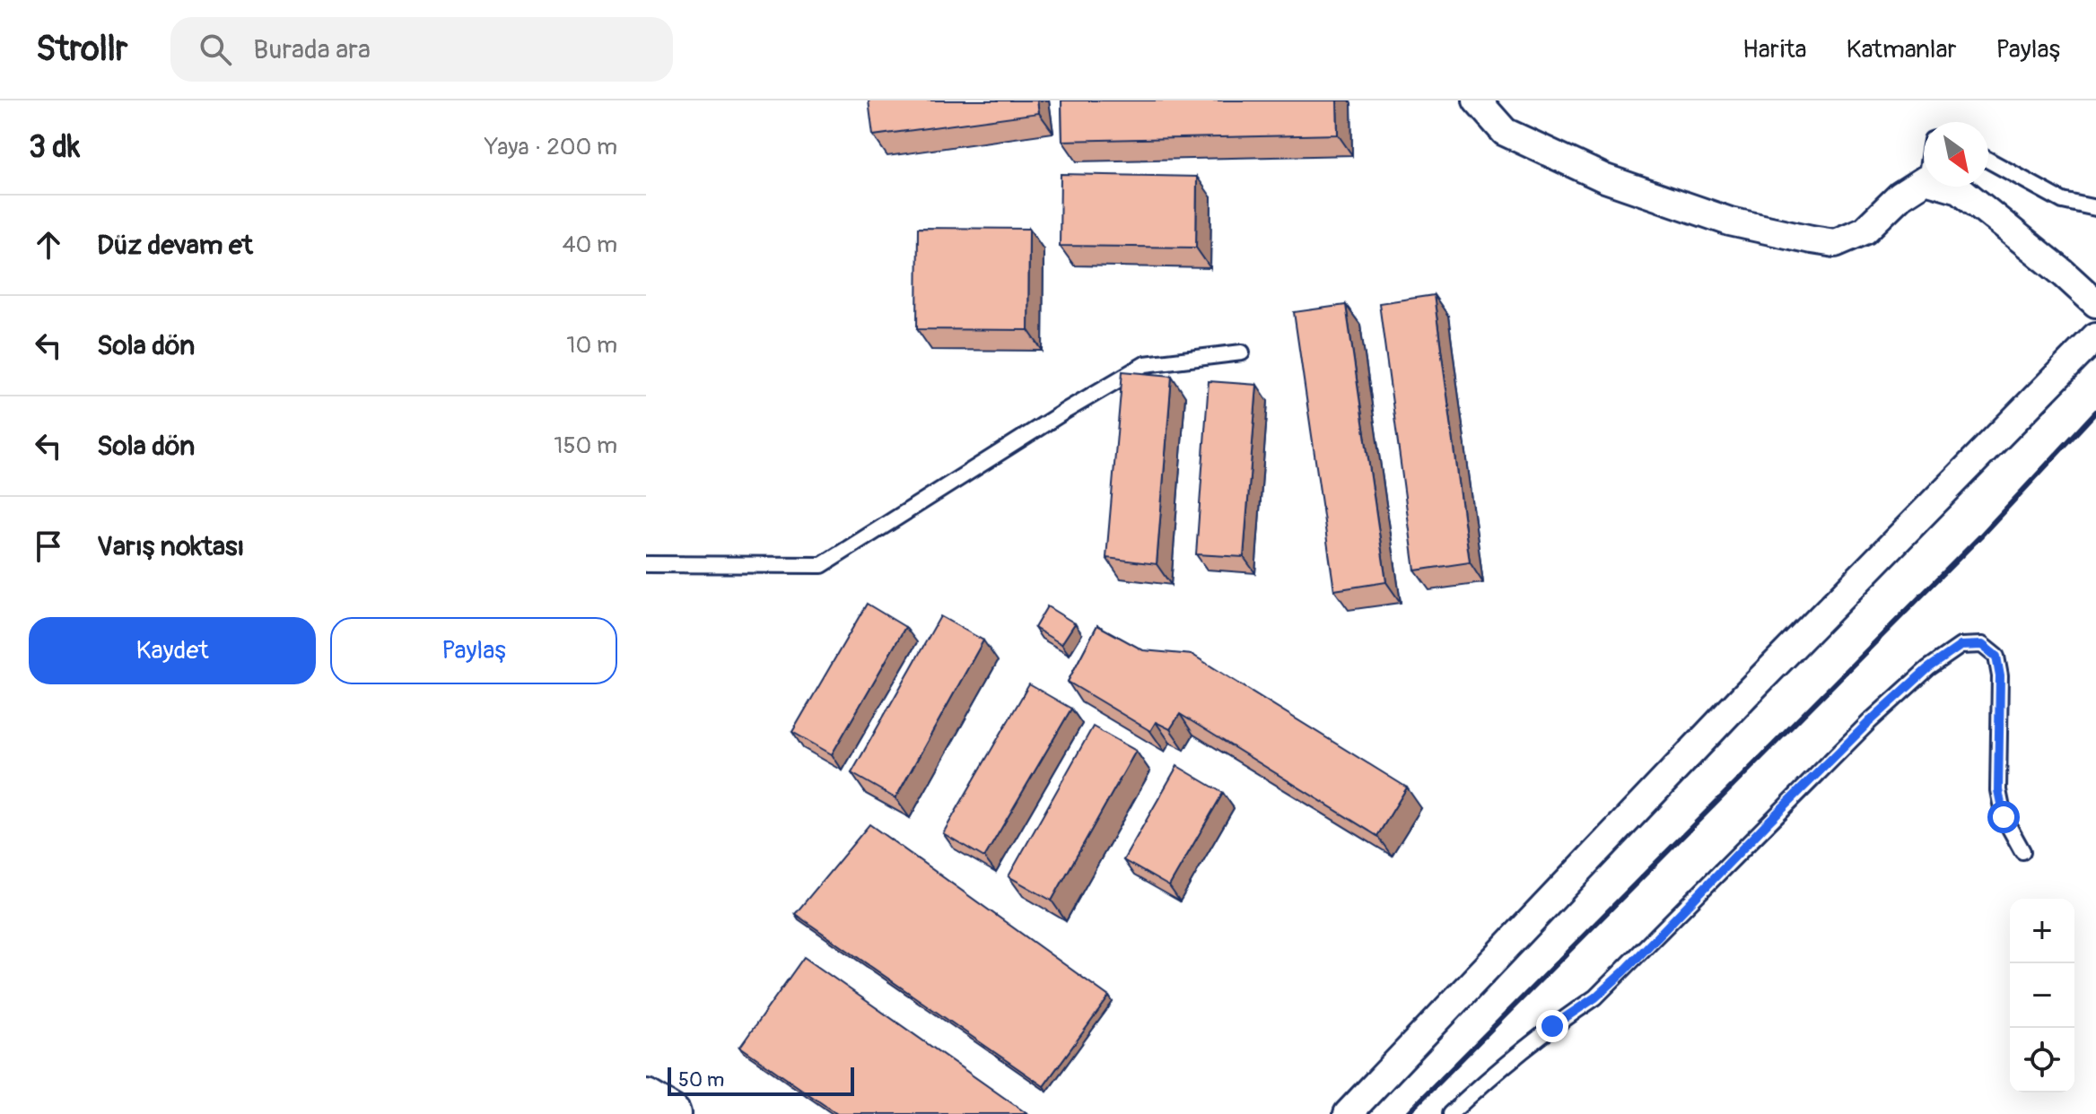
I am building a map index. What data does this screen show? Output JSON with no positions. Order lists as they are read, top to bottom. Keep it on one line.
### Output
{"scale_bar":"50 m","north":"bottom right","page":{"header":"Strollr","search":"Burada ara","nav":["Harita","Katmanlar","Paylaş"],"heading":["3 dk","Yaya · 200 m"],"list":[["Düz devam et","40 m"],["Sola dön","10 m"],["Sola dön","150 m"],"Varış noktası"],"buttons":["Kaydet","Paylaş"],"map_buttons":["+","−"],"scale":"50 m"}}
